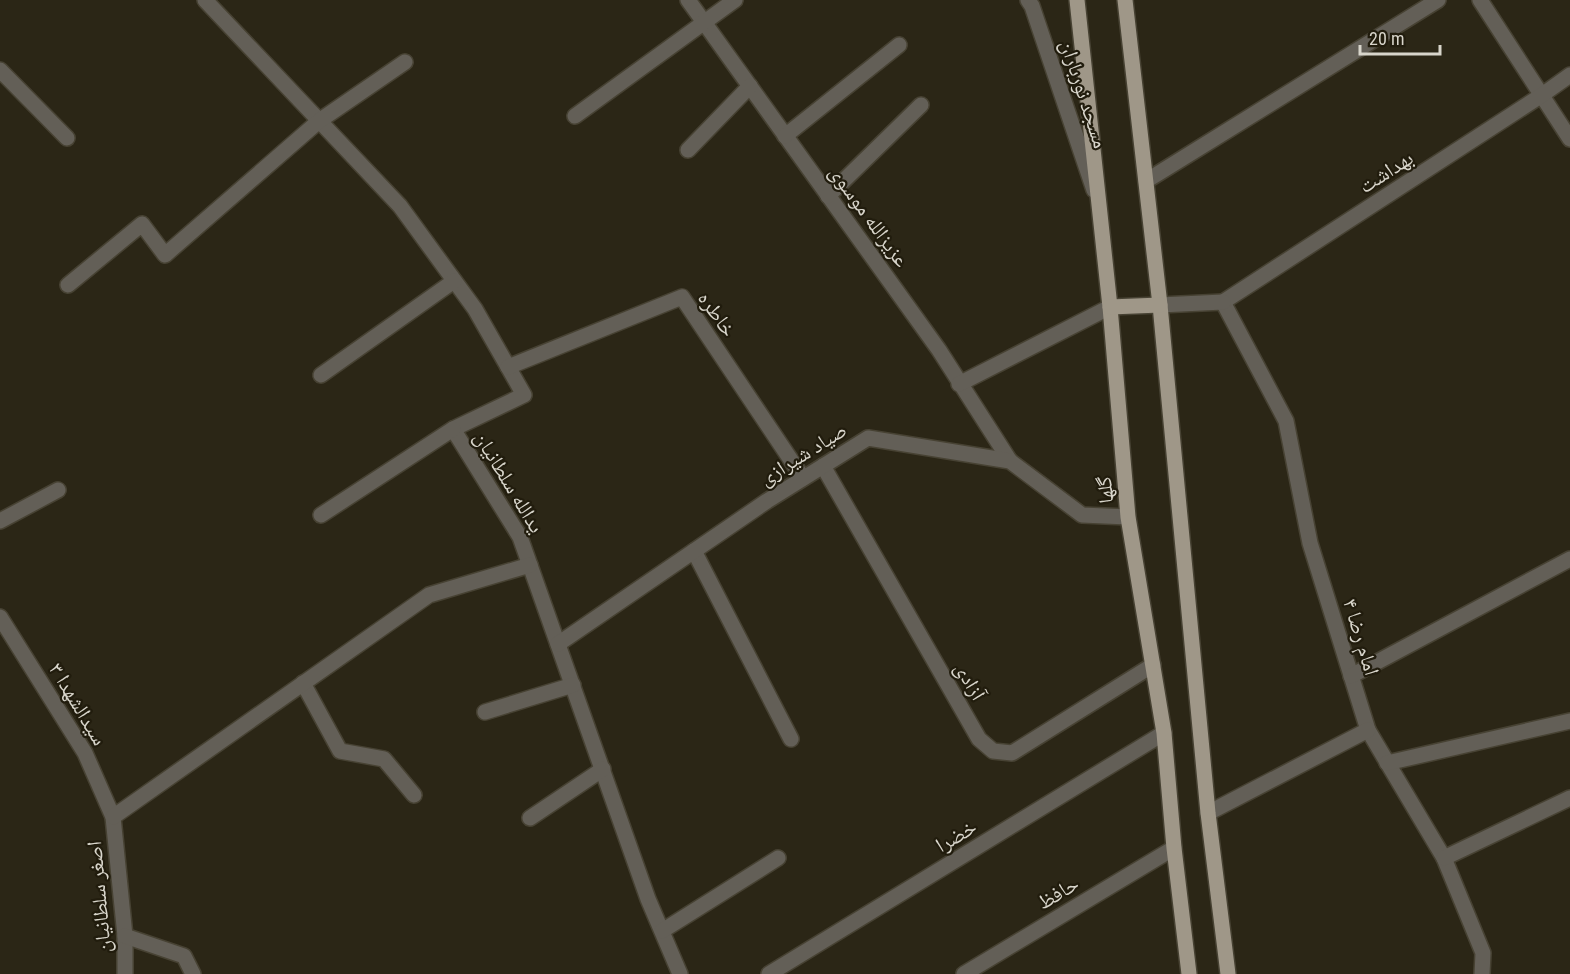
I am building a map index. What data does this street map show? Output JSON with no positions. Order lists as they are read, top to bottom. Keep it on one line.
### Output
{"streets":{"main road":["گلها"],"street":["مسجد نورباران","بهداشت","عزیزالله موسوی","خاطره","صیاد شیرازی","یدالله سلطانیان","امام رضا ۴","آزادی","سیدالشهدا ۳","خضرا","حافظ","اصغر سلطانیان"]},"crossings":[["مسجد نورباران","گلها"],["بهداشت","امام رضا ۴"],["عزیزالله موسوی","صیاد شیرازی"],["خاطره","صیاد شیرازی"],["خاطره","یدالله سلطانیان"],["صیاد شیرازی","یدالله سلطانیان"],["صیاد شیرازی","گلها"],["صیاد شیرازی","آزادی"],["گلها","آزادی"],["گلها","خضرا"],["گلها","حافظ"],["سیدالشهدا ۳","اصغر سلطانیان"]],"scale_bar":"20 m"}
